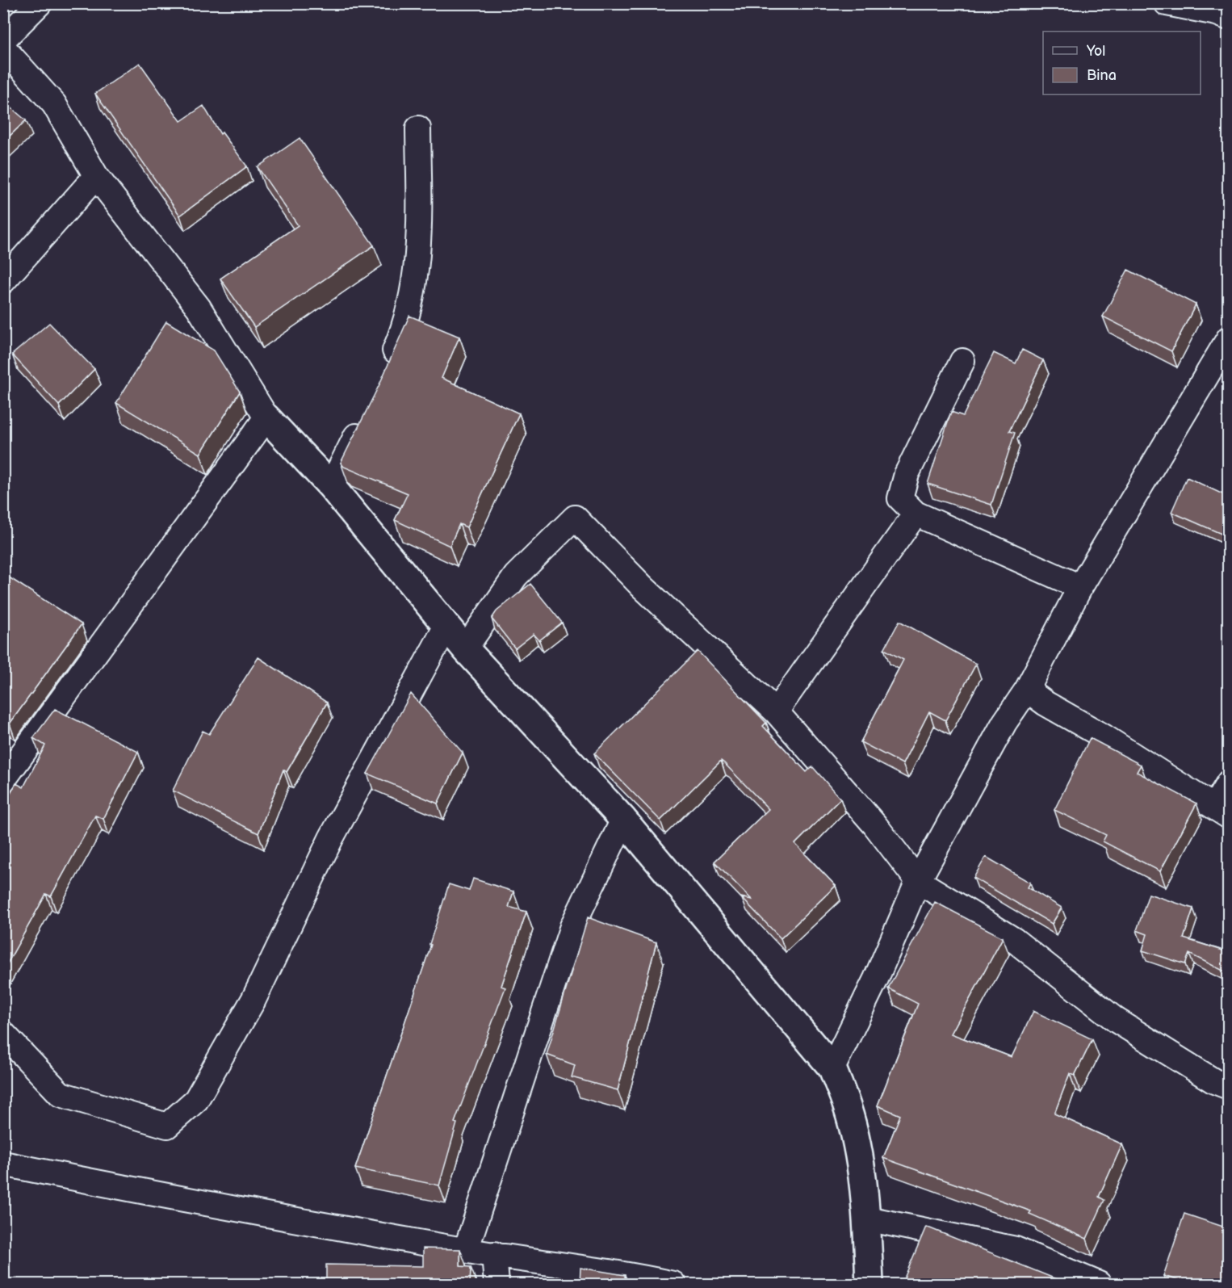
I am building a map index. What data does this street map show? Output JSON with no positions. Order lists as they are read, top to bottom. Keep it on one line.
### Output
{"legend":["Yol","Bina"]}
